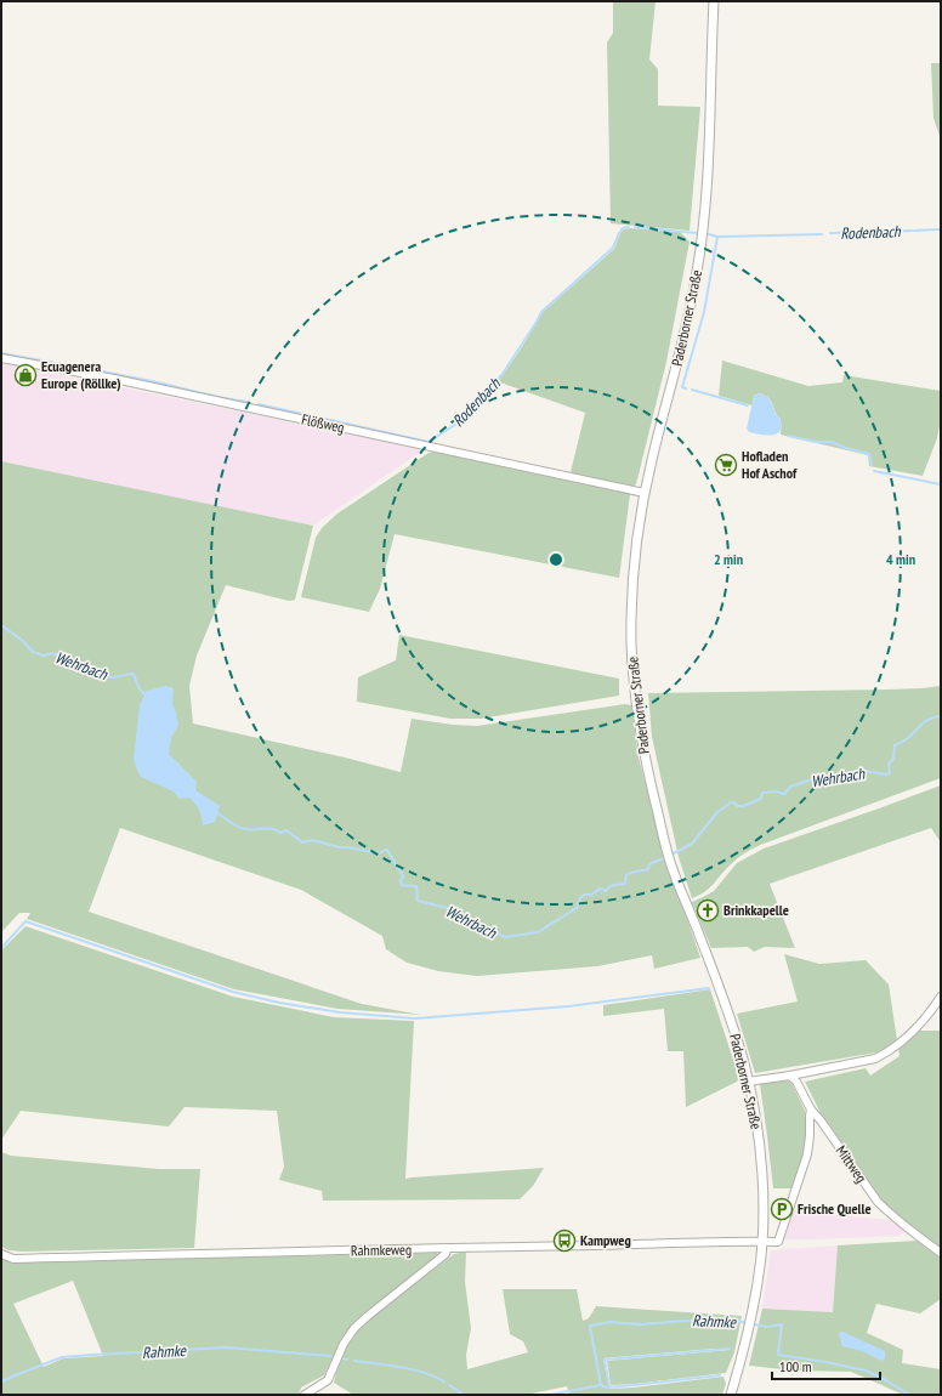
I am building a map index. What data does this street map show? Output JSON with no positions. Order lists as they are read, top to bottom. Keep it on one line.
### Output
{"streets":{"main road":["Paderborner Straße"],"street":["Flößweg","Mittweg","Rahmkeweg"]},"crossings":[["Paderborner Straße","Flößweg"],["Paderborner Straße","Rahmkeweg"]],"water":["Rodenbach","Wehrbach","Rahmke"],"places":{"shop":["Ecuagenera Europe (Röllke)"],"supermarket":["Hofladen Hof Aschof"],"church":["Brinkkapelle"],"parking":["Frische Quelle"],"bus stop":["Kampweg"]},"scale_bar":"100 m","rings":["2 min","4 min"]}
